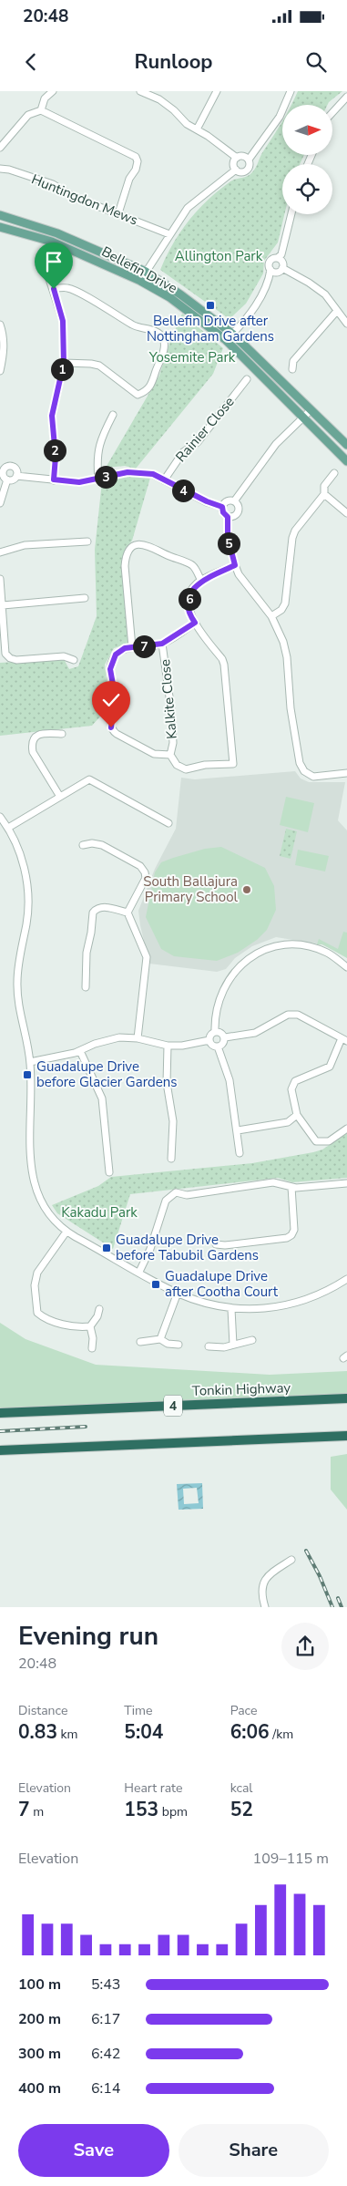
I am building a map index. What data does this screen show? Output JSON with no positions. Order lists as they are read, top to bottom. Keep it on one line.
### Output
{"streets":{"highway":["Tonkin Highway","4"],"main road":["Bellefin Drive"],"street":["Huntingdon Mews","Rainier Close","Kalkite Close"]},"parks":["Allington Park","Yosemite Park","Kakadu Park"],"places":{"transit":["Bellefin Drive after Nottingham Gardens","Guadalupe Drive before Glacier Gardens","Guadalupe Drive before Tabubil Gardens","Guadalupe Drive after Cootha Court"],"other":["South Ballajura Primary School"]},"north":"right","page":{"status":"20:48","header":"Runloop","pins":["1","2","3","4","5","6","7"],"heading":["Evening run","20:48"],"stats":[["Distance","0.83 km"],["Time","5:04"],["Pace","6:06 /km"],["Elevation","7 m"],["Heart rate","153 bpm"],["kcal","52"]],"chart":["Elevation","109–115 m"],"list":[{"name":"100 m","note":"5:43"},{"name":"200 m","note":"6:17"},{"name":"300 m","note":"6:42"},{"name":"400 m","note":"6:14"}],"buttons":["Save","Share"]}}
